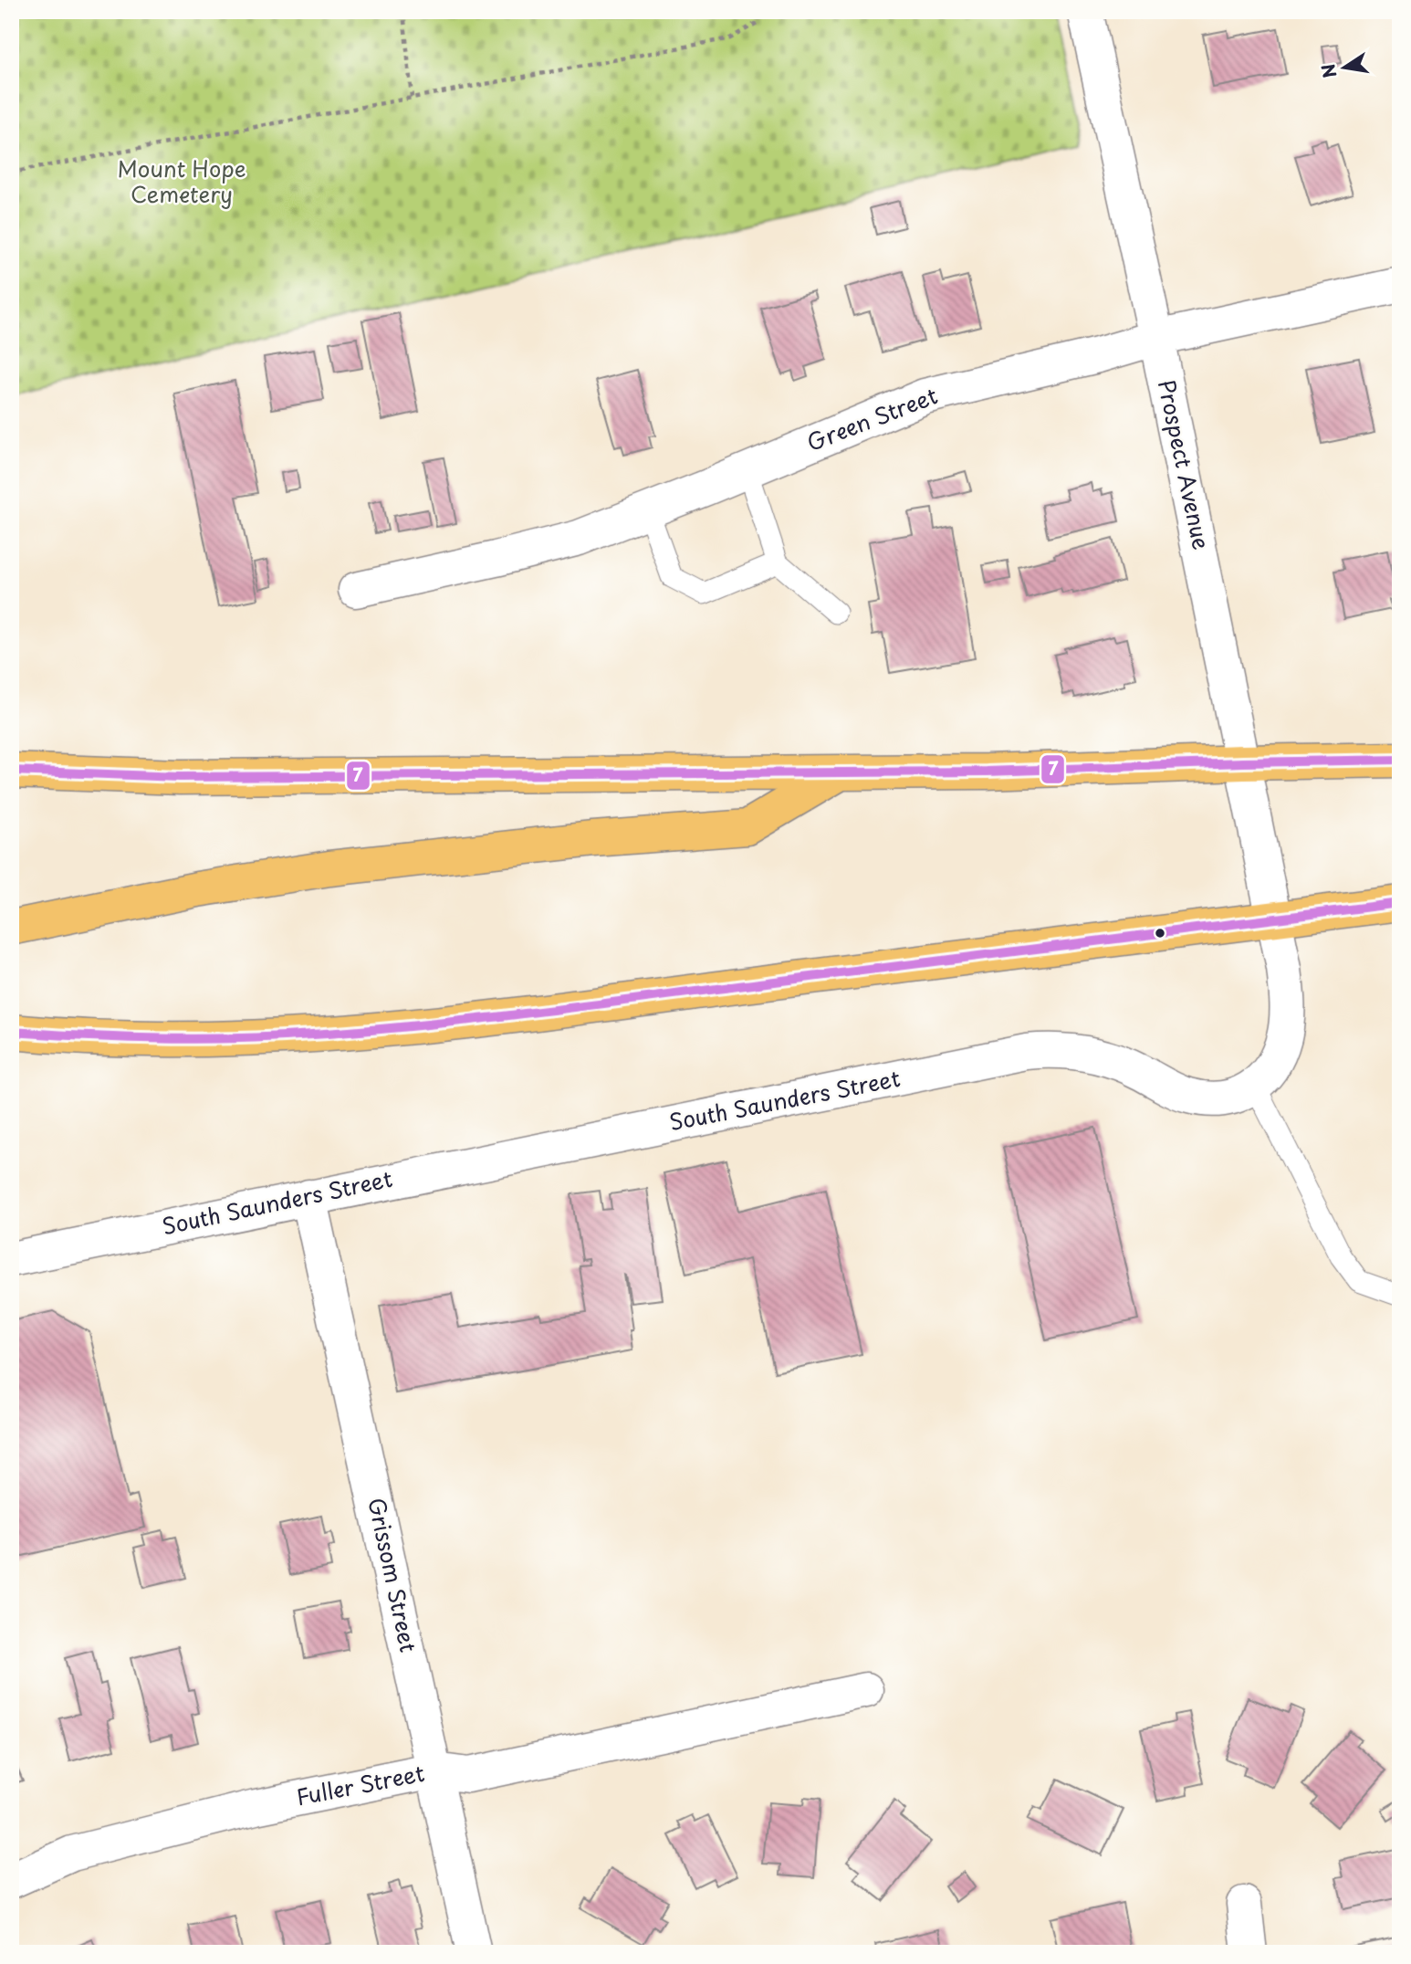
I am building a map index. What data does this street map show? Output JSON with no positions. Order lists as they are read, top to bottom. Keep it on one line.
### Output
{"streets":{"street":["Green Street","Prospect Avenue","South Saunders Street","Grissom Street","Fuller Street"]},"crossings":[["Green Street","Prospect Avenue"],["Prospect Avenue","South Saunders Street"],["South Saunders Street","Grissom Street"],["Grissom Street","Fuller Street"]],"parks":["Mount Hope Cemetery"],"lines":["transit line 7"],"north":"left"}
